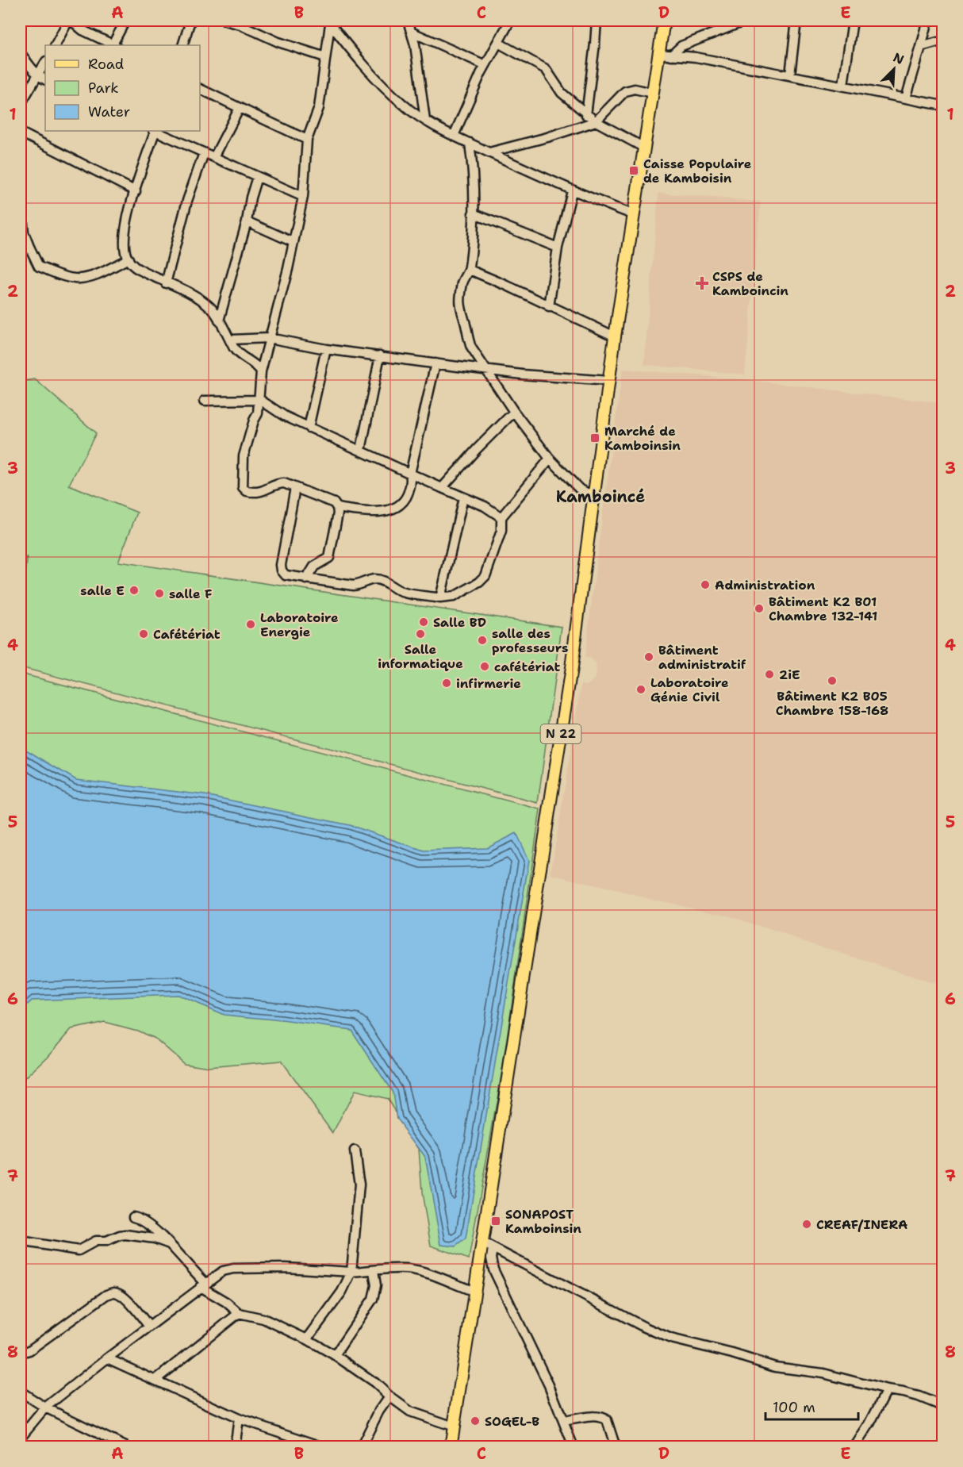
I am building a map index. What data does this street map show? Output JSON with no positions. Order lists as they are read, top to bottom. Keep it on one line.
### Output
{"streets":{"main road":["N 22"]},"districts":["Kamboincé"],"places":{"transit":["Caisse Populaire de Kamboisin","Marché de Kamboinsin","SONAPOST Kamboinsin"],"health":["CSPS de Kamboincin"],"other":["Administration","salle E","salle F","Bâtiment K2 B01 Chambre 132-141","Salle BD","Laboratoire Energie","Cafétériat","Salle informatique","salle des professeurs","Bâtiment administratif","cafétériat","2iE","Bâtiment K2 B05 Chambre 158-168","infirmerie","Laboratoire Génie Civil","CREAF/INERA","SOGEL-B"]},"legend":["Road","Park","Water"],"scale_bar":"100 m","north":"top right","grid":{"columns":["A","B","C","D","E"],"rows":["1","2","3","4","5","6","7","8"]}}
